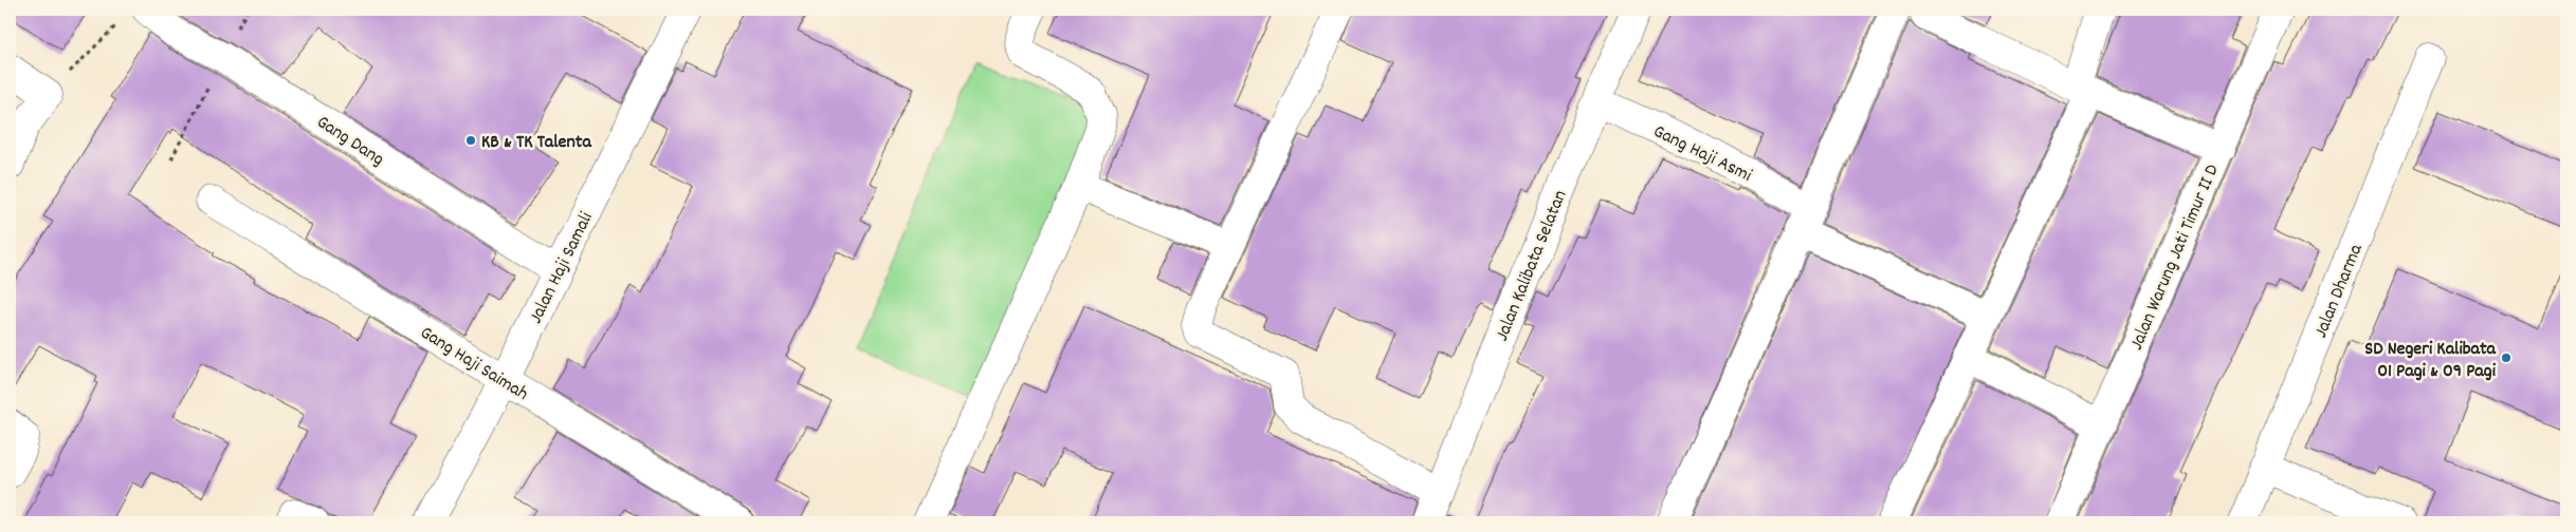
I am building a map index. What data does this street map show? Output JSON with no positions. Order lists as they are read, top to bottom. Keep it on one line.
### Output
{"streets":{"street":["Gang Dang","Gang Haji Asmi","Jalan Warung Jati Timur II D","Jalan Kalibata Selatan","Jalan Haji Samali","Jalan Dharma","Gang Haji Saimah"]},"crossings":[["Gang Dang","Jalan Haji Samali"],["Gang Haji Asmi","Jalan Kalibata Selatan"],["Jalan Haji Samali","Gang Haji Saimah"]],"places":["KB & TK Talenta","SD Negeri Kalibata 01 Pagi & 09 Pagi"]}
